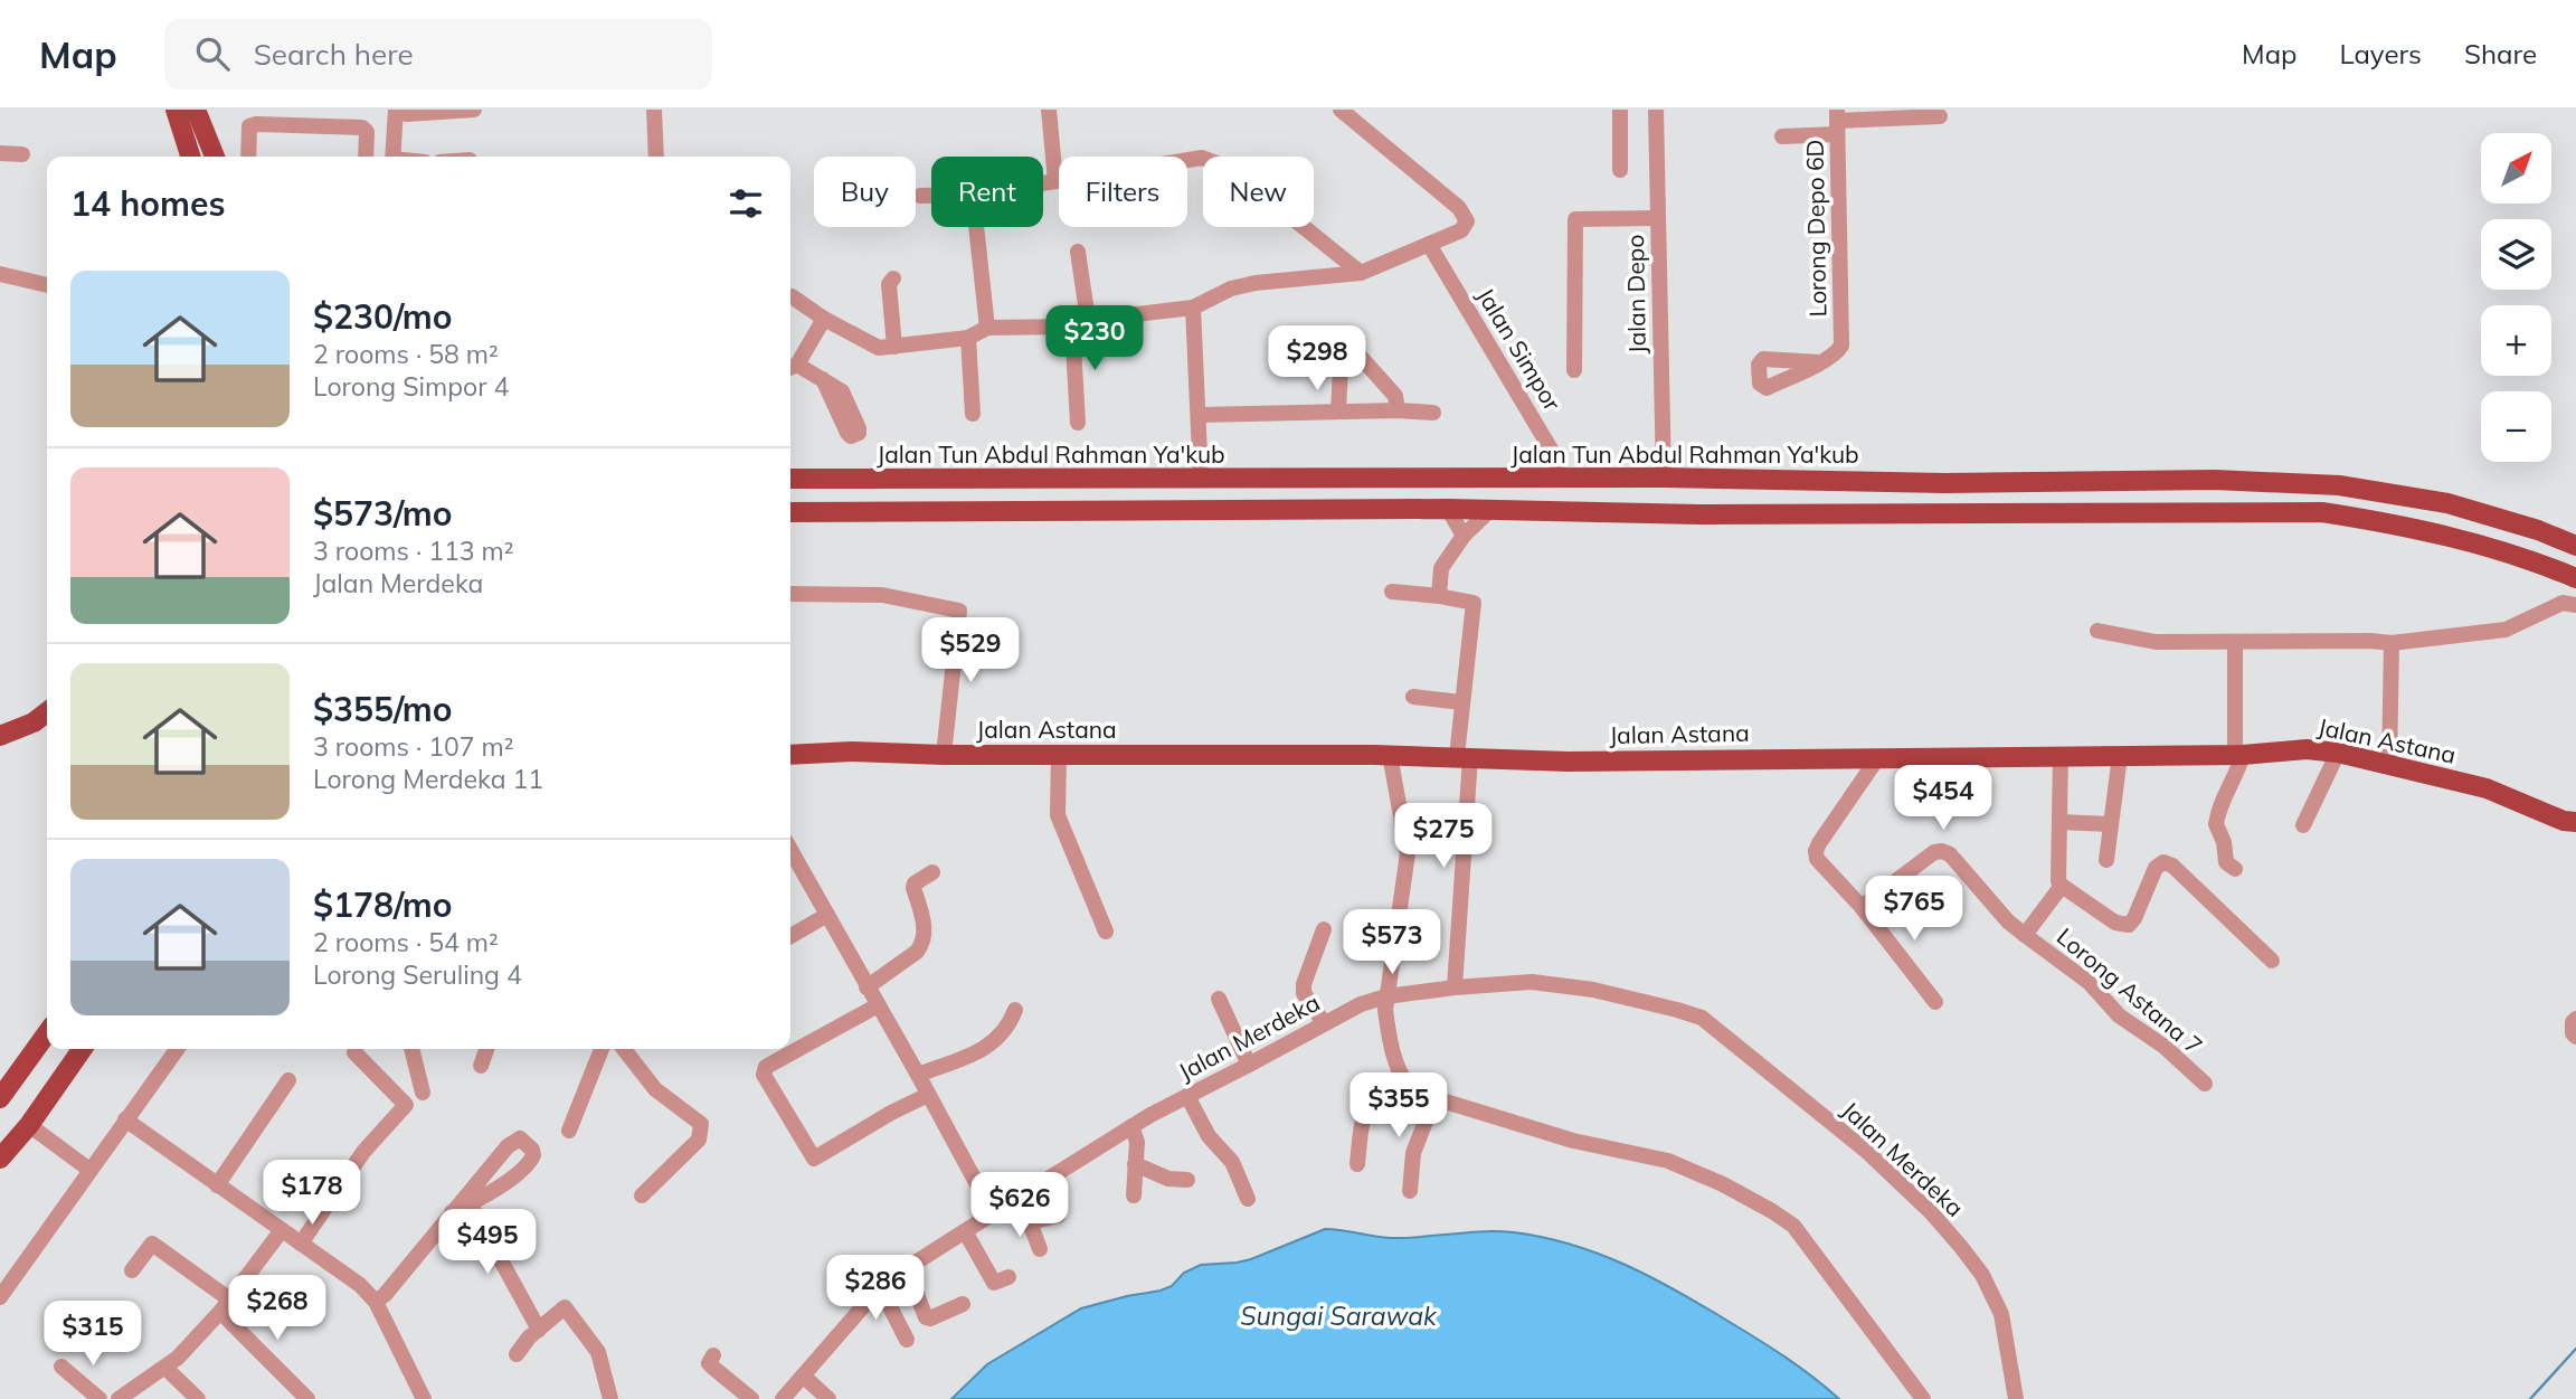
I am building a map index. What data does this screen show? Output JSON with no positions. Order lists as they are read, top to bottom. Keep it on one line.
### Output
{"streets":{"main road":["Jalan Tun Abdul Rahman Ya'kub","Jalan Astana"],"street":["Lorong Depo 6D","Jalan Depo","Jalan Simpor","Lorong Astana 7","Jalan Merdeka"]},"crossings":[["Jalan Depo","Jalan Tun Abdul Rahman Ya'kub"],["Jalan Simpor","Jalan Tun Abdul Rahman Ya'kub"]],"water":["Sungai Sarawak"],"north":"top right","page":{"header":"Map","search":"Search here","nav":["Map","Layers","Share"],"map_buttons":["+","−"],"chip":["Buy","Rent","Filters","New"],"heading":"14 homes","list":[{"name":"$230/mo","note":"2 rooms · 58 m² · Lorong Simpor 4"},{"name":"$573/mo","note":"3 rooms · 113 m² · Jalan Merdeka"},{"name":"$355/mo","note":"3 rooms · 107 m² · Lorong Merdeka 11"},{"name":"$178/mo","note":"2 rooms · 54 m² · Lorong Seruling 4"}],"price":["$230","$298","$529","$454","$275","$765","$573","$355","$178","$626","$495","$286","$268","$315"]}}
